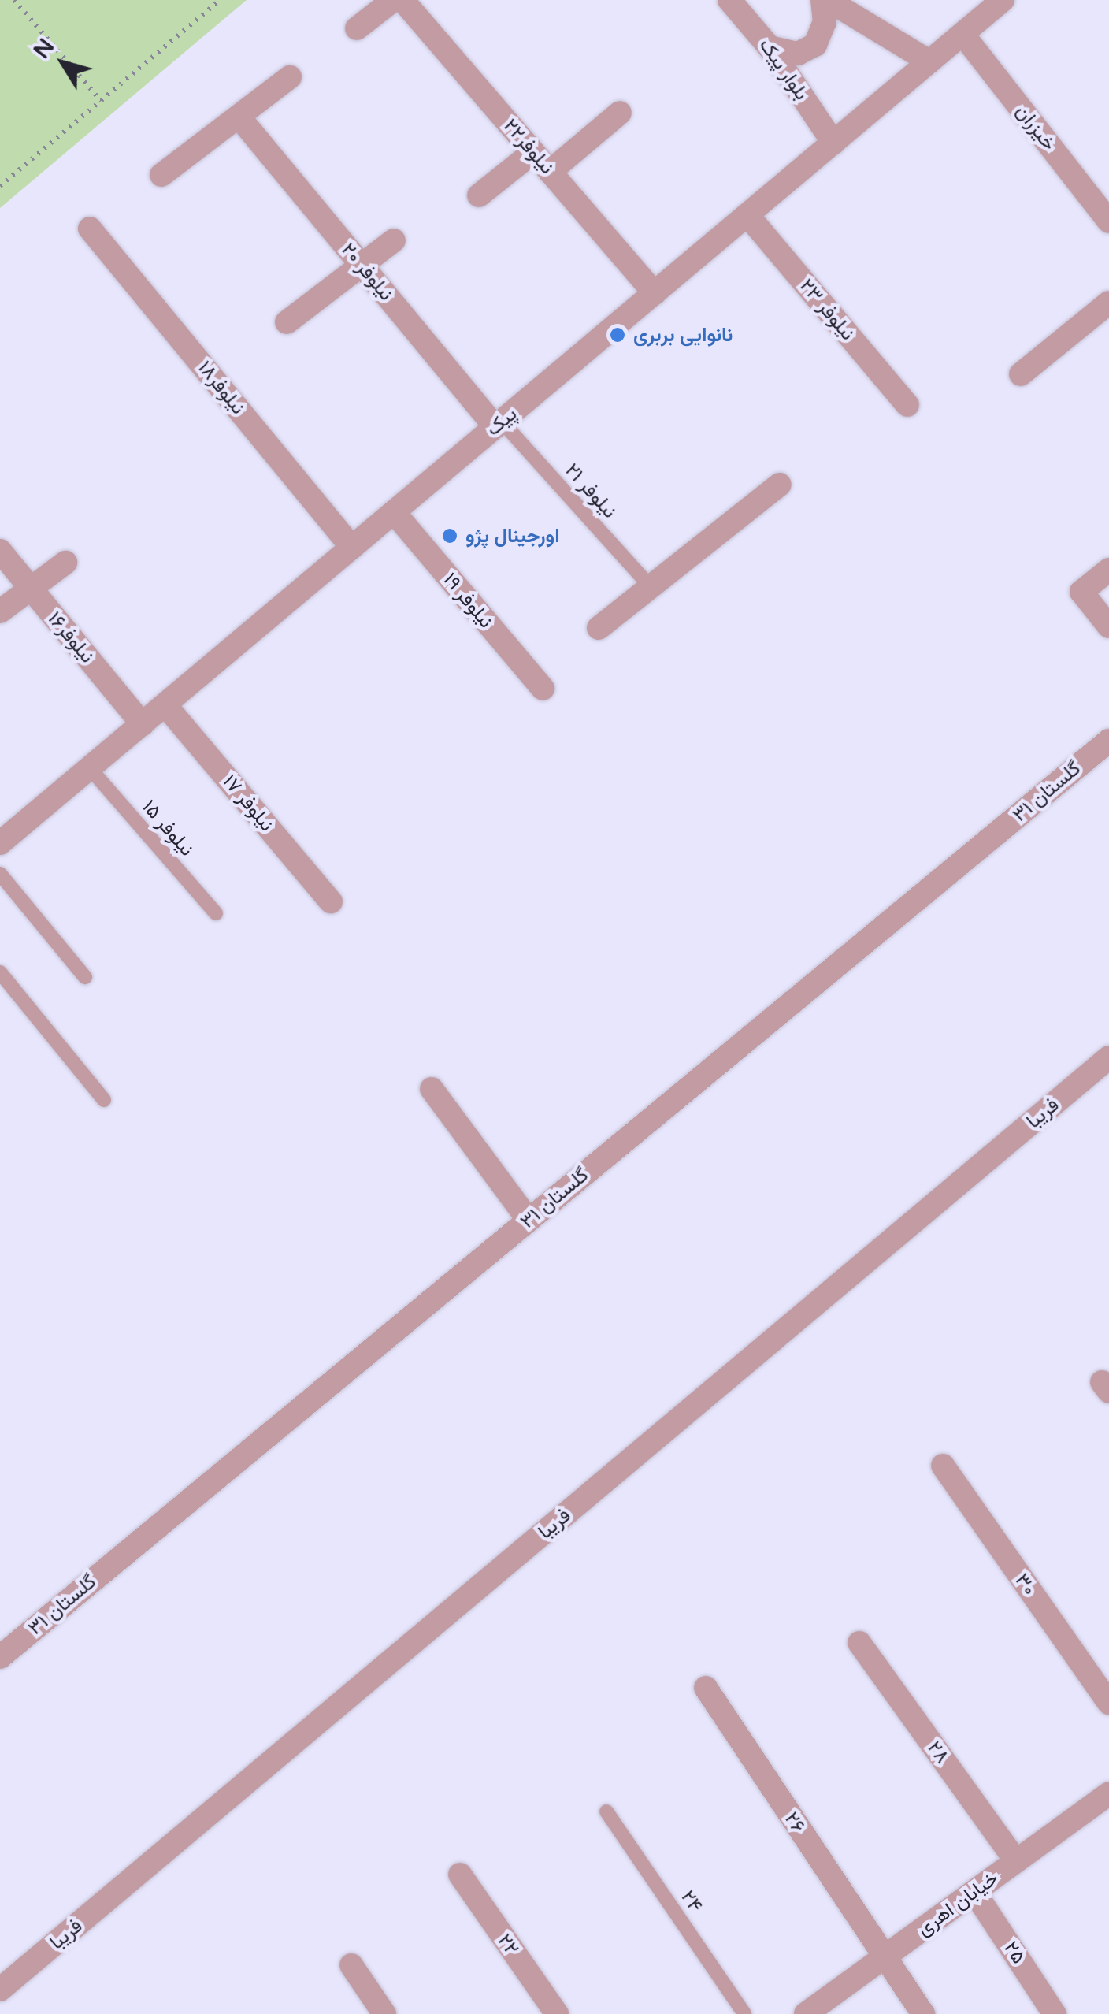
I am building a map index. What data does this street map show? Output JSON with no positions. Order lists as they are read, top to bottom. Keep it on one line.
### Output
{"streets":{"street":["بلوار پیک","خیزران","نیلوفر۲۲","نیلوفر ۲۰","نیلوفر ۲۳","نیلوفر۱۸","پیک","نیلوفر ۱۹","نیلوفر۱۶","گلستان ۳۱","نیلوفر ۱۷","فریبا","۳۰","۲۸","۲۶","خیابان اهری","۲۲","۲۵"],"lane":["نیلوفر ۲۱","نیلوفر ۱۵","۲۴"]},"crossings":[["بلوار پیک","پیک"],["خیزران","پیک"],["نیلوفر۲۲","پیک"],["نیلوفر ۲۰","پیک"],["نیلوفر ۲۰","نیلوفر ۲۱"],["نیلوفر ۲۳","پیک"],["نیلوفر۱۸","پیک"],["پیک","نیلوفر ۲۱"],["پیک","نیلوفر ۱۹"],["پیک","نیلوفر۱۶"],["پیک","نیلوفر ۱۷"],["پیک","نیلوفر ۱۵"],["۲۸","خیابان اهری"],["۲۶","خیابان اهری"],["خیابان اهری","۲۵"]],"places":["نانوایی بربری","اورجینال پژو"],"north":"top left"}
